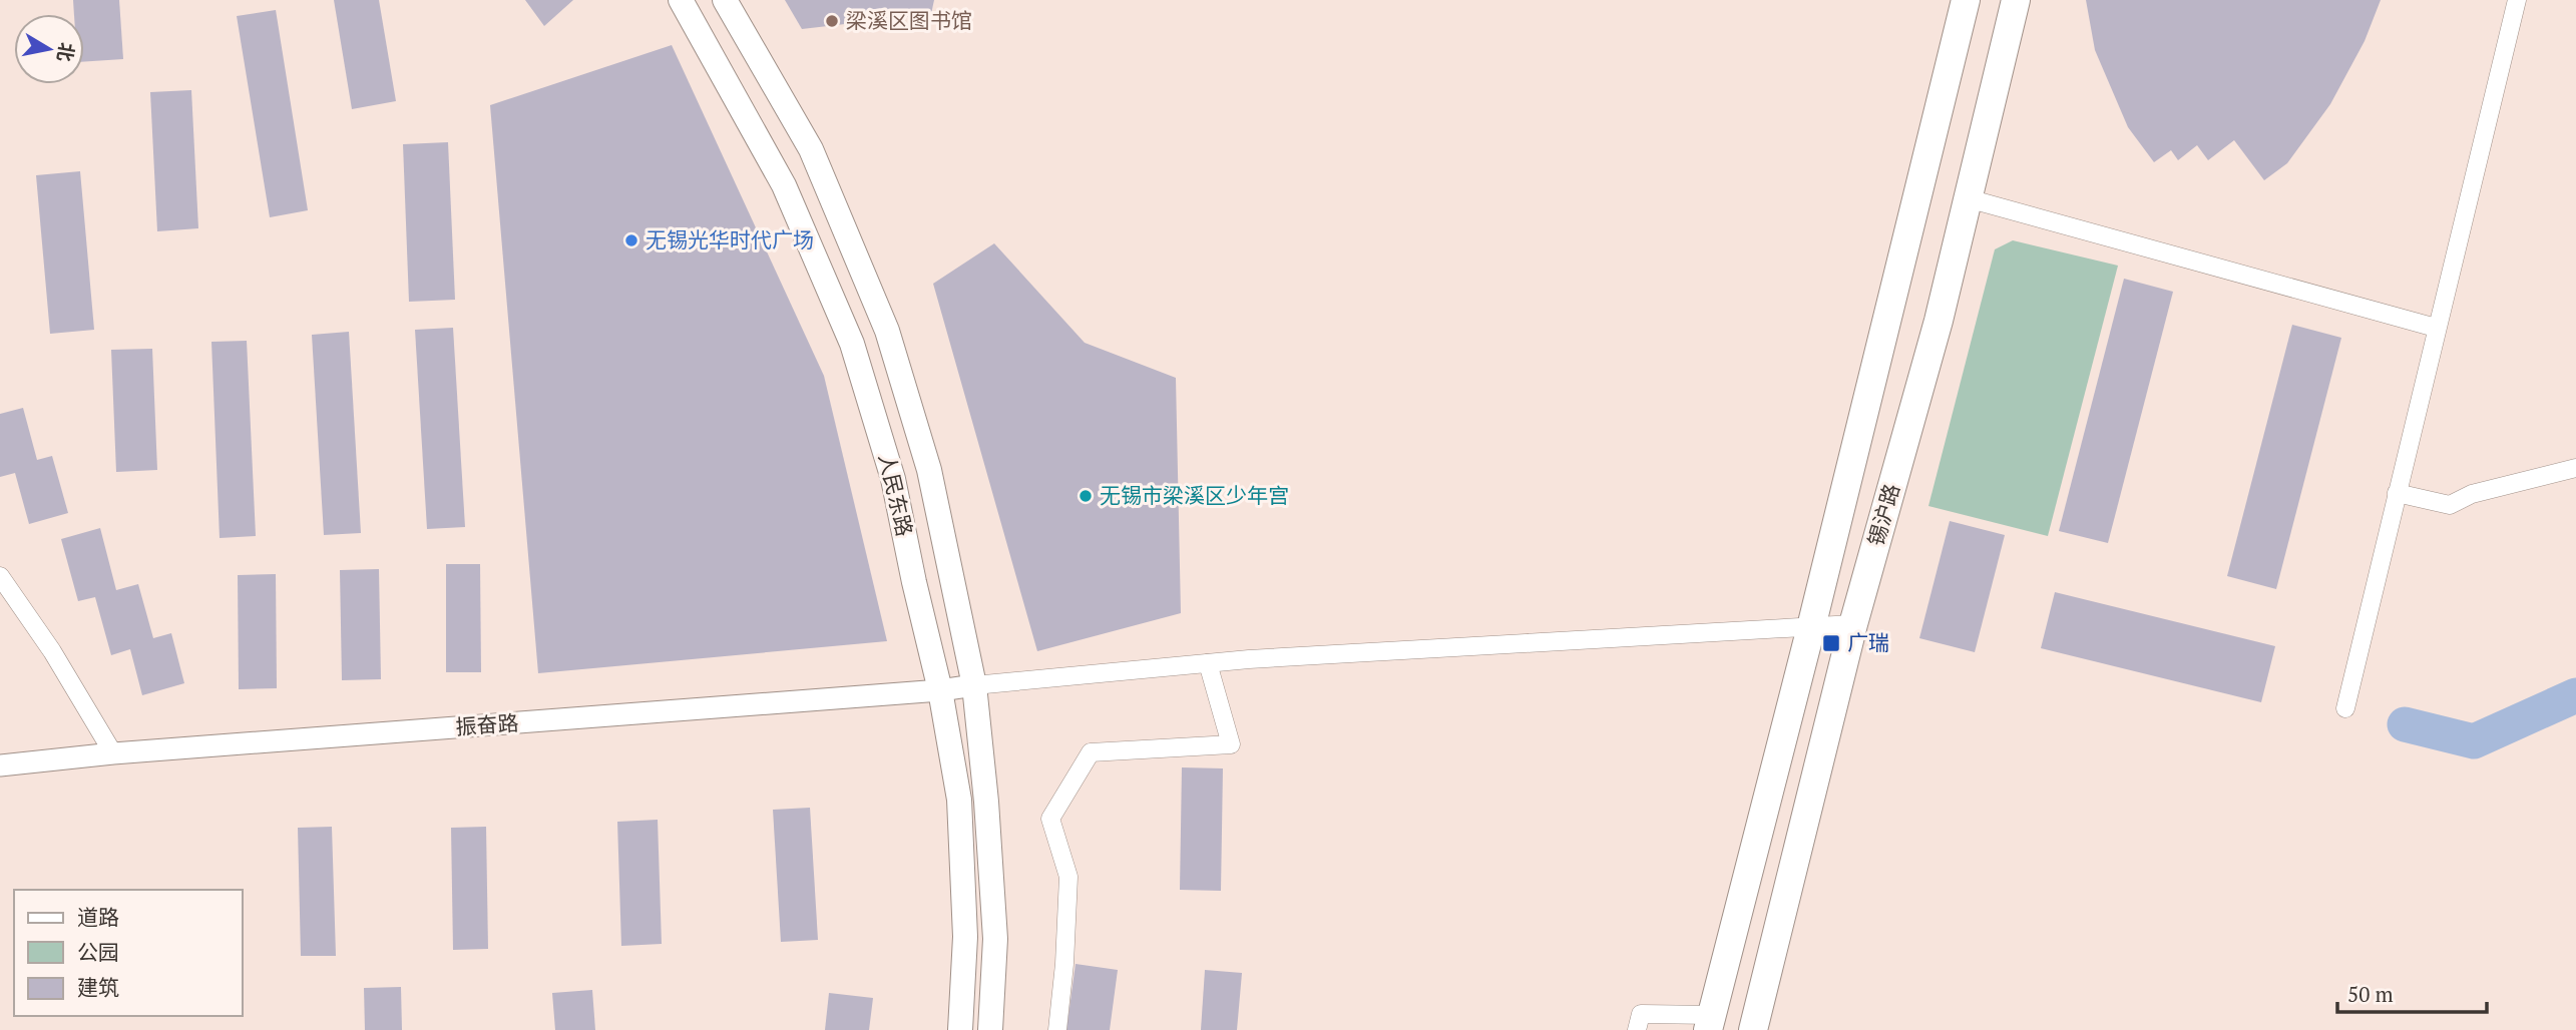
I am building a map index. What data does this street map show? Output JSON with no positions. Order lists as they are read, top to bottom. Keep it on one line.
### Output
{"streets":{"main road":["人民东路","锡沪路"],"street":["振奋路"]},"crossings":[["人民东路","振奋路"]],"places":{"other":["梁溪区图书馆","无锡光华时代广场","无锡市梁溪区少年宫"],"transit":["广瑞"]},"legend":["道路","公园","建筑"],"scale_bar":"50 m","north":"right"}
